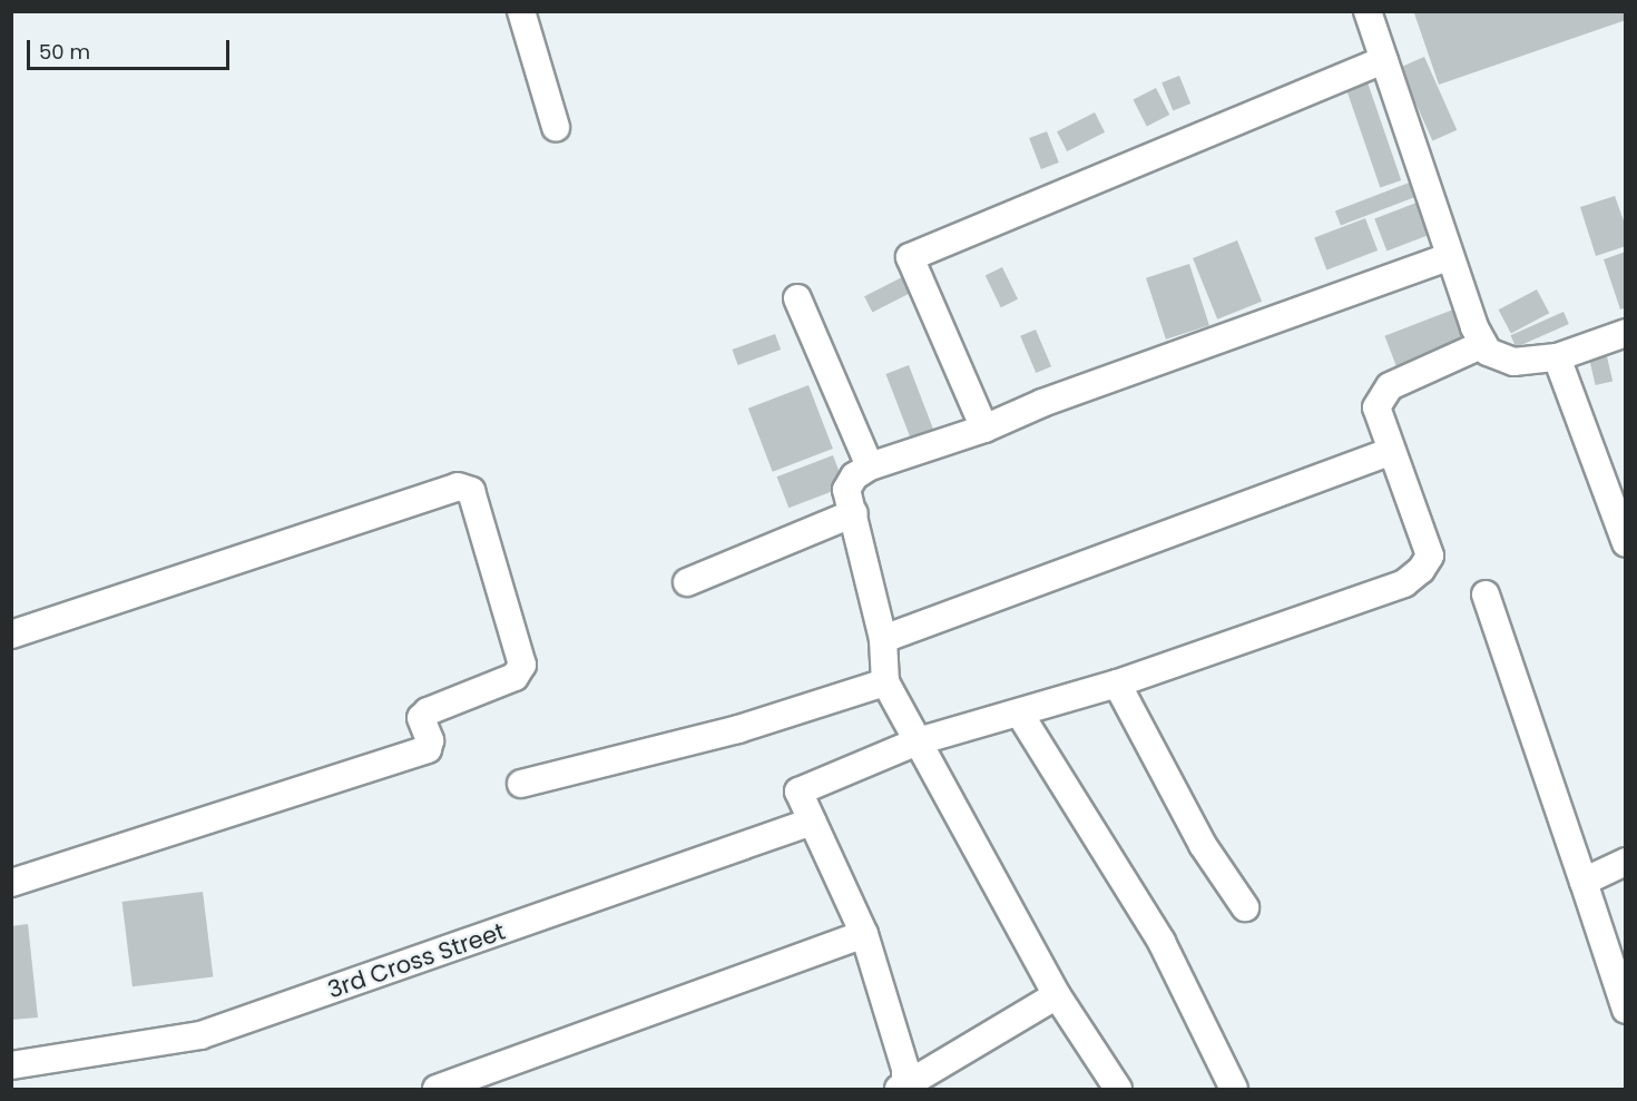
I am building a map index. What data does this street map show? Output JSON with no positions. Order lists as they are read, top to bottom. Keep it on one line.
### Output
{"streets":{"street":["3rd Cross Street"]},"scale_bar":"50 m"}
